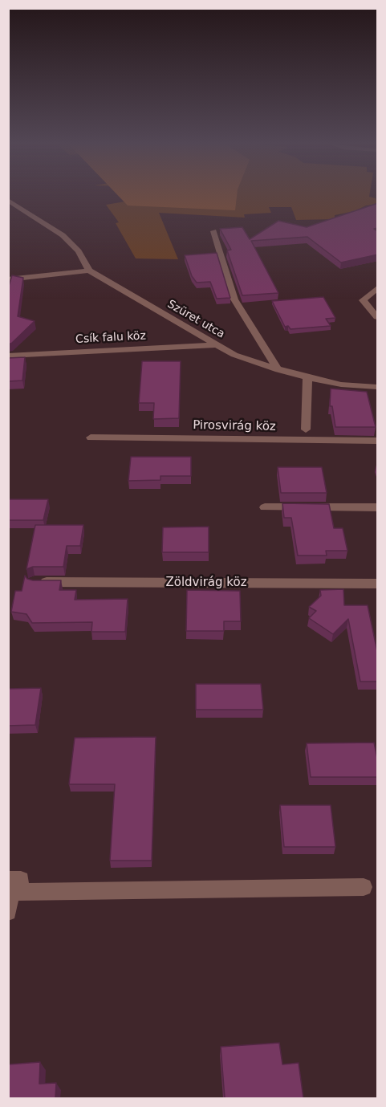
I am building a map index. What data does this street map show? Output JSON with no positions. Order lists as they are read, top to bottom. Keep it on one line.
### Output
{"streets":{"street":["Szüret utca","Csík falu köz","Pirosvirág köz","Zöldvirág köz"]},"crossings":[["Szüret utca","Csík falu köz"]]}
